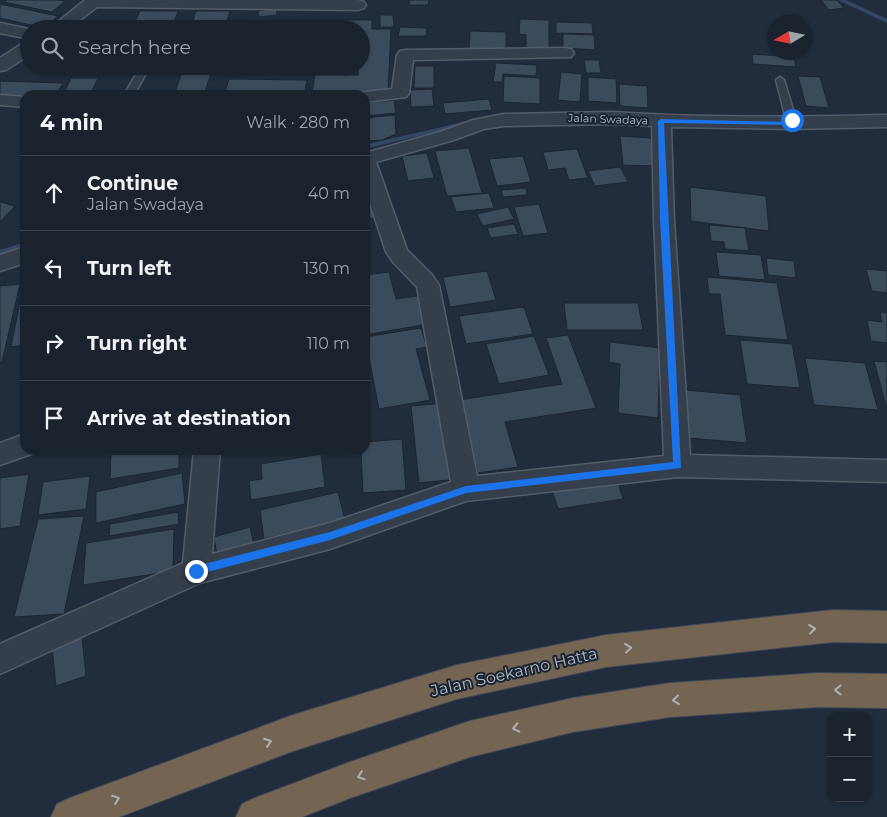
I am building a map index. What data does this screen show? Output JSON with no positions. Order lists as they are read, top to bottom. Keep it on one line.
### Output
{"streets":{"highway":["Jalan Soekarno Hatta"],"street":["Jalan Swadaya"]},"north":"left","page":{"search":"Search here","heading":["4 min","Walk · 280 m"],"list":[["Continue","Jalan Swadaya","40 m"],["Turn left","130 m"],["Turn right","110 m"],"Arrive at destination"],"map_buttons":["+","−"]}}
